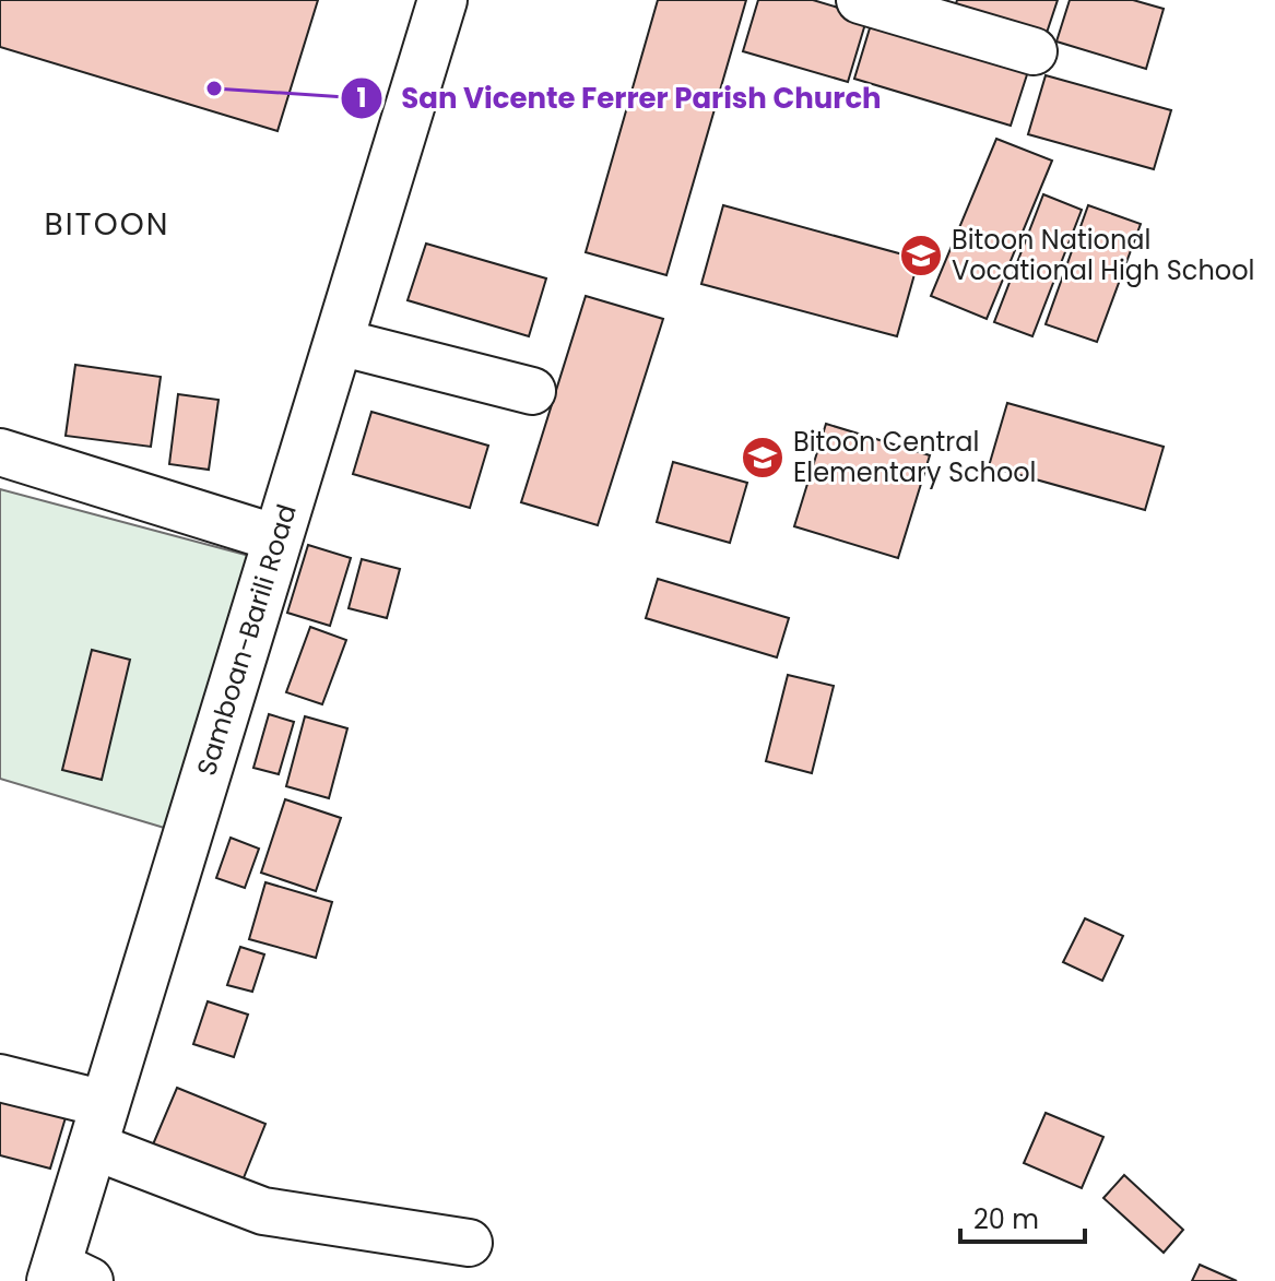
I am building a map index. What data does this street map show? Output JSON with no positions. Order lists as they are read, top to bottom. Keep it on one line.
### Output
{"streets":{"highway":["Samboan-Barili Road"]},"districts":["BITOON"],"places":{"other":["San Vicente Ferrer Parish Church"],"school or university":["Bitoon National Vocational High School","Bitoon Central Elementary School"]},"scale_bar":"20 m"}
